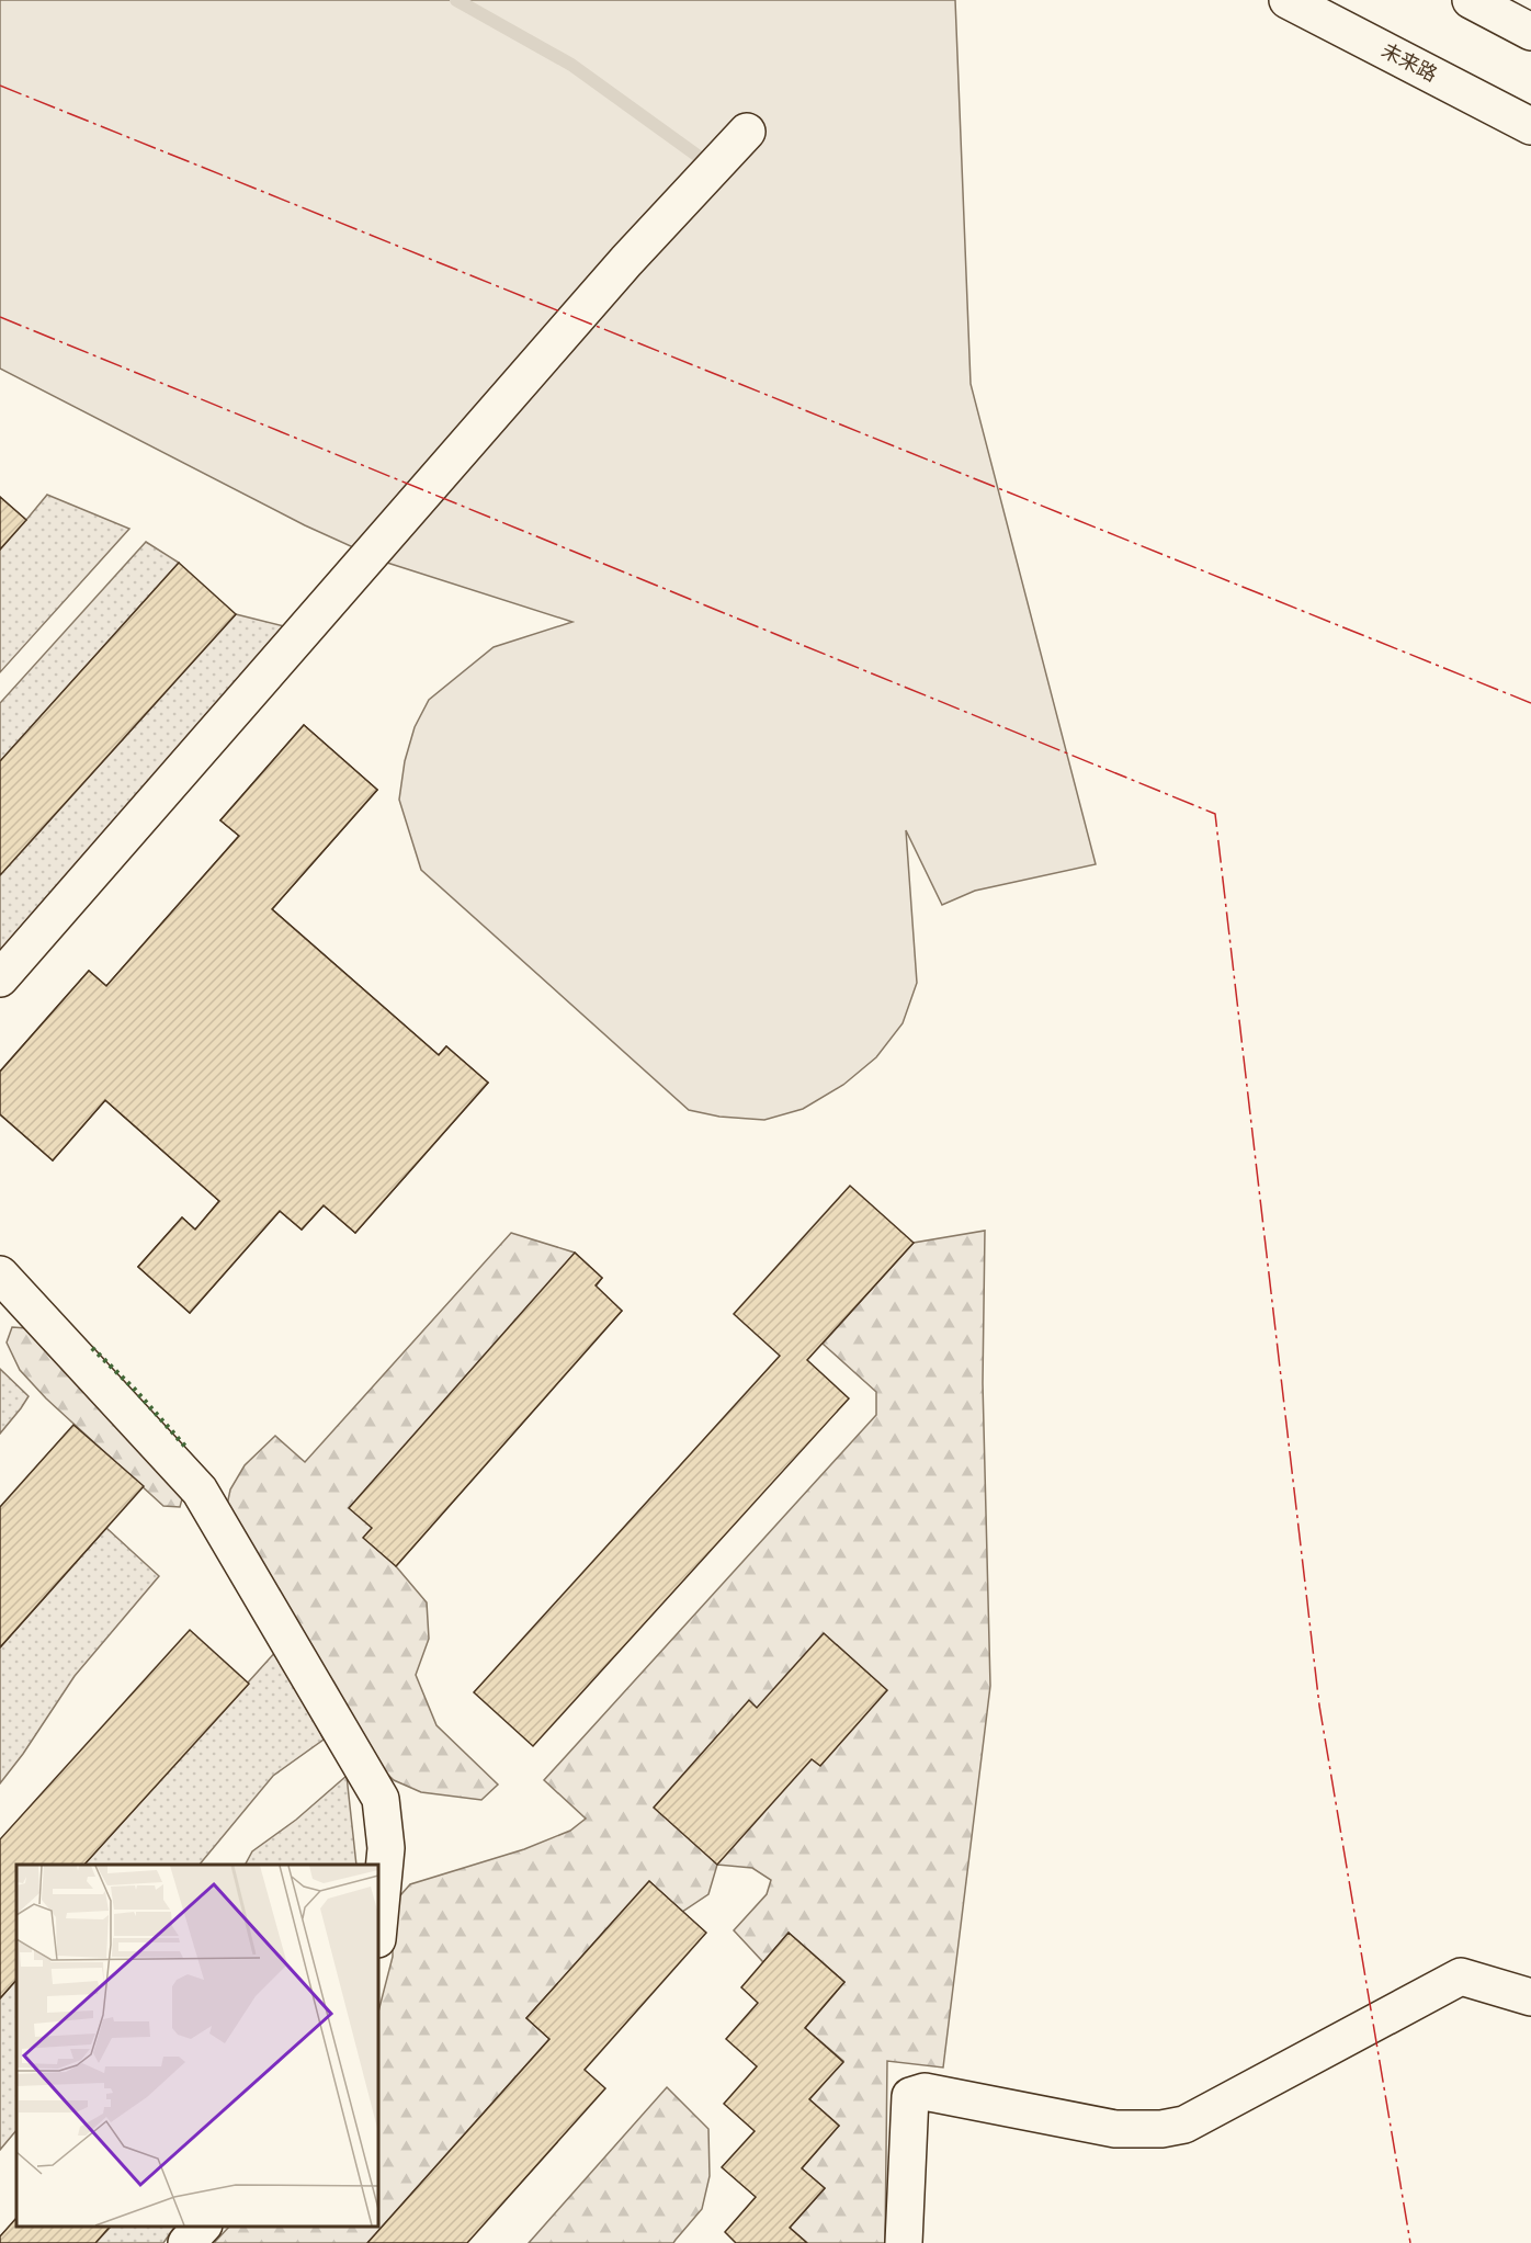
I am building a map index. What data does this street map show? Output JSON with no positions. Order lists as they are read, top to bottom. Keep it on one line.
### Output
{"streets":{"street":["未来路"]}}
